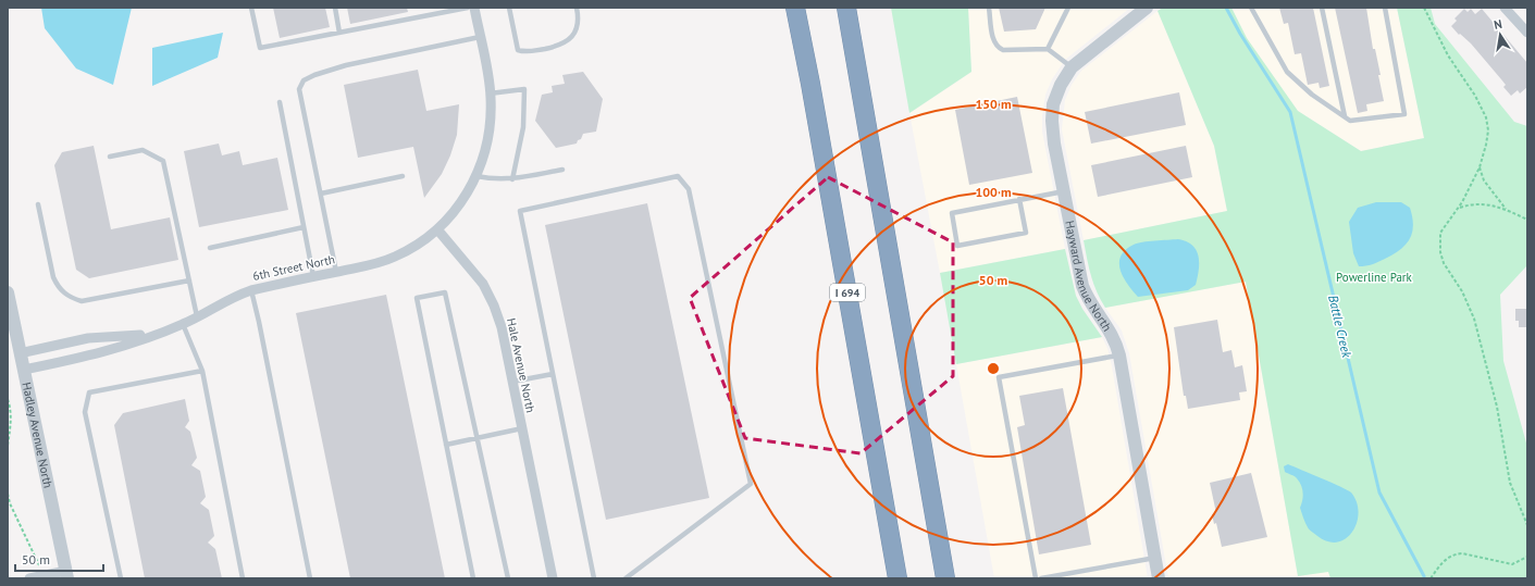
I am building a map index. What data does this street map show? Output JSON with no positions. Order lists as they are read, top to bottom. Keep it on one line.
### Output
{"streets":{"highway":["I 694"],"street":["6th Street North","Hayward Avenue North","Hale Avenue North","Hadley Avenue North"]},"crossings":[["6th Street North","Hale Avenue North"],["6th Street North","Hadley Avenue North"]],"water":["Battle Creek"],"parks":["Powerline Park"],"scale_bar":"50 m","north":"top","rings":["150 m","100 m","50 m"]}
